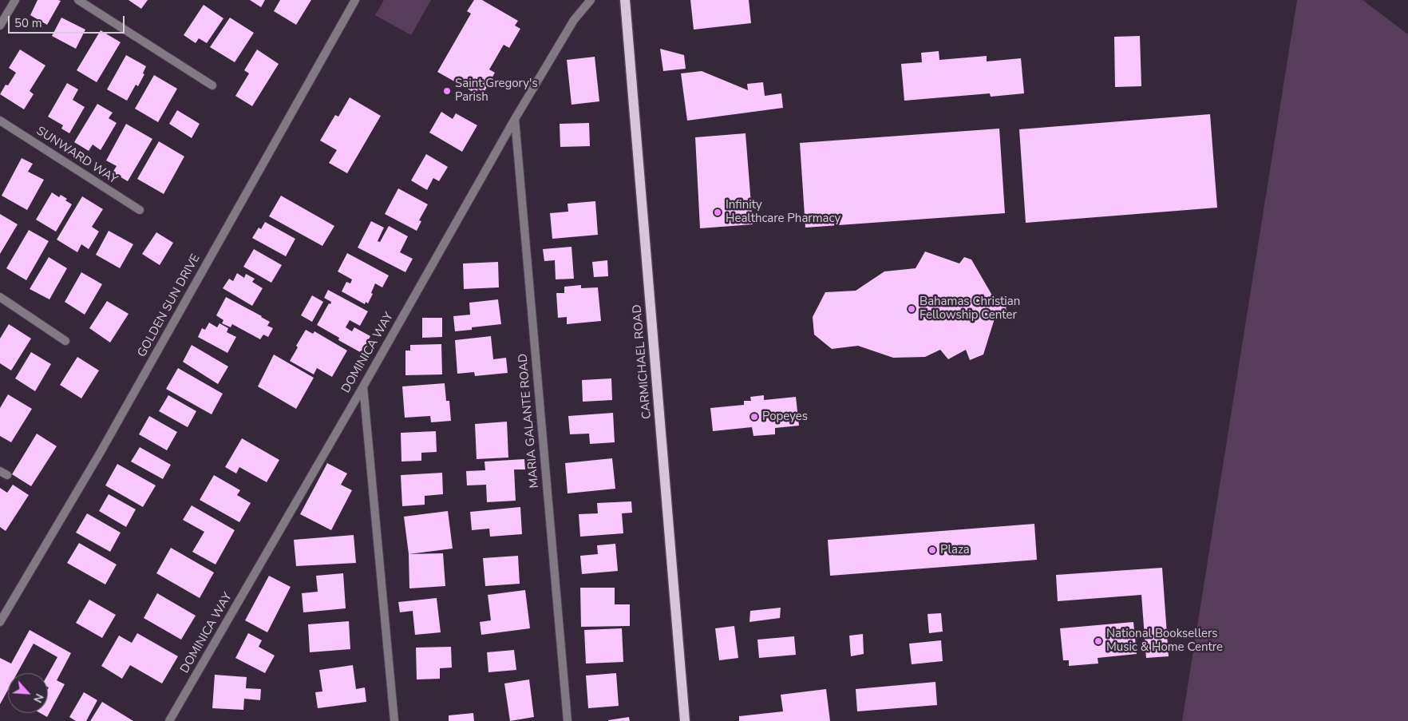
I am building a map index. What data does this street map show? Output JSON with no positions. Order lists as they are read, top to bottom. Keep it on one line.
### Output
{"streets":{"main road":["CARMICHAEL ROAD"],"street":["SUNWARD WAY","GOLDEN SUN DRIVE","DOMINICA WAY","MARIA GALANTE ROAD"]},"crossings":[["DOMINICA WAY","MARIA GALANTE ROAD"]],"places":["Saint Gregory's Parish","Infinity Healthcare Pharmacy","Bahamas Christian Fellowship Center","Popeyes","Plaza","National Booksellers Music & Home Centre"],"scale_bar":"50 m","north":"bottom right"}
